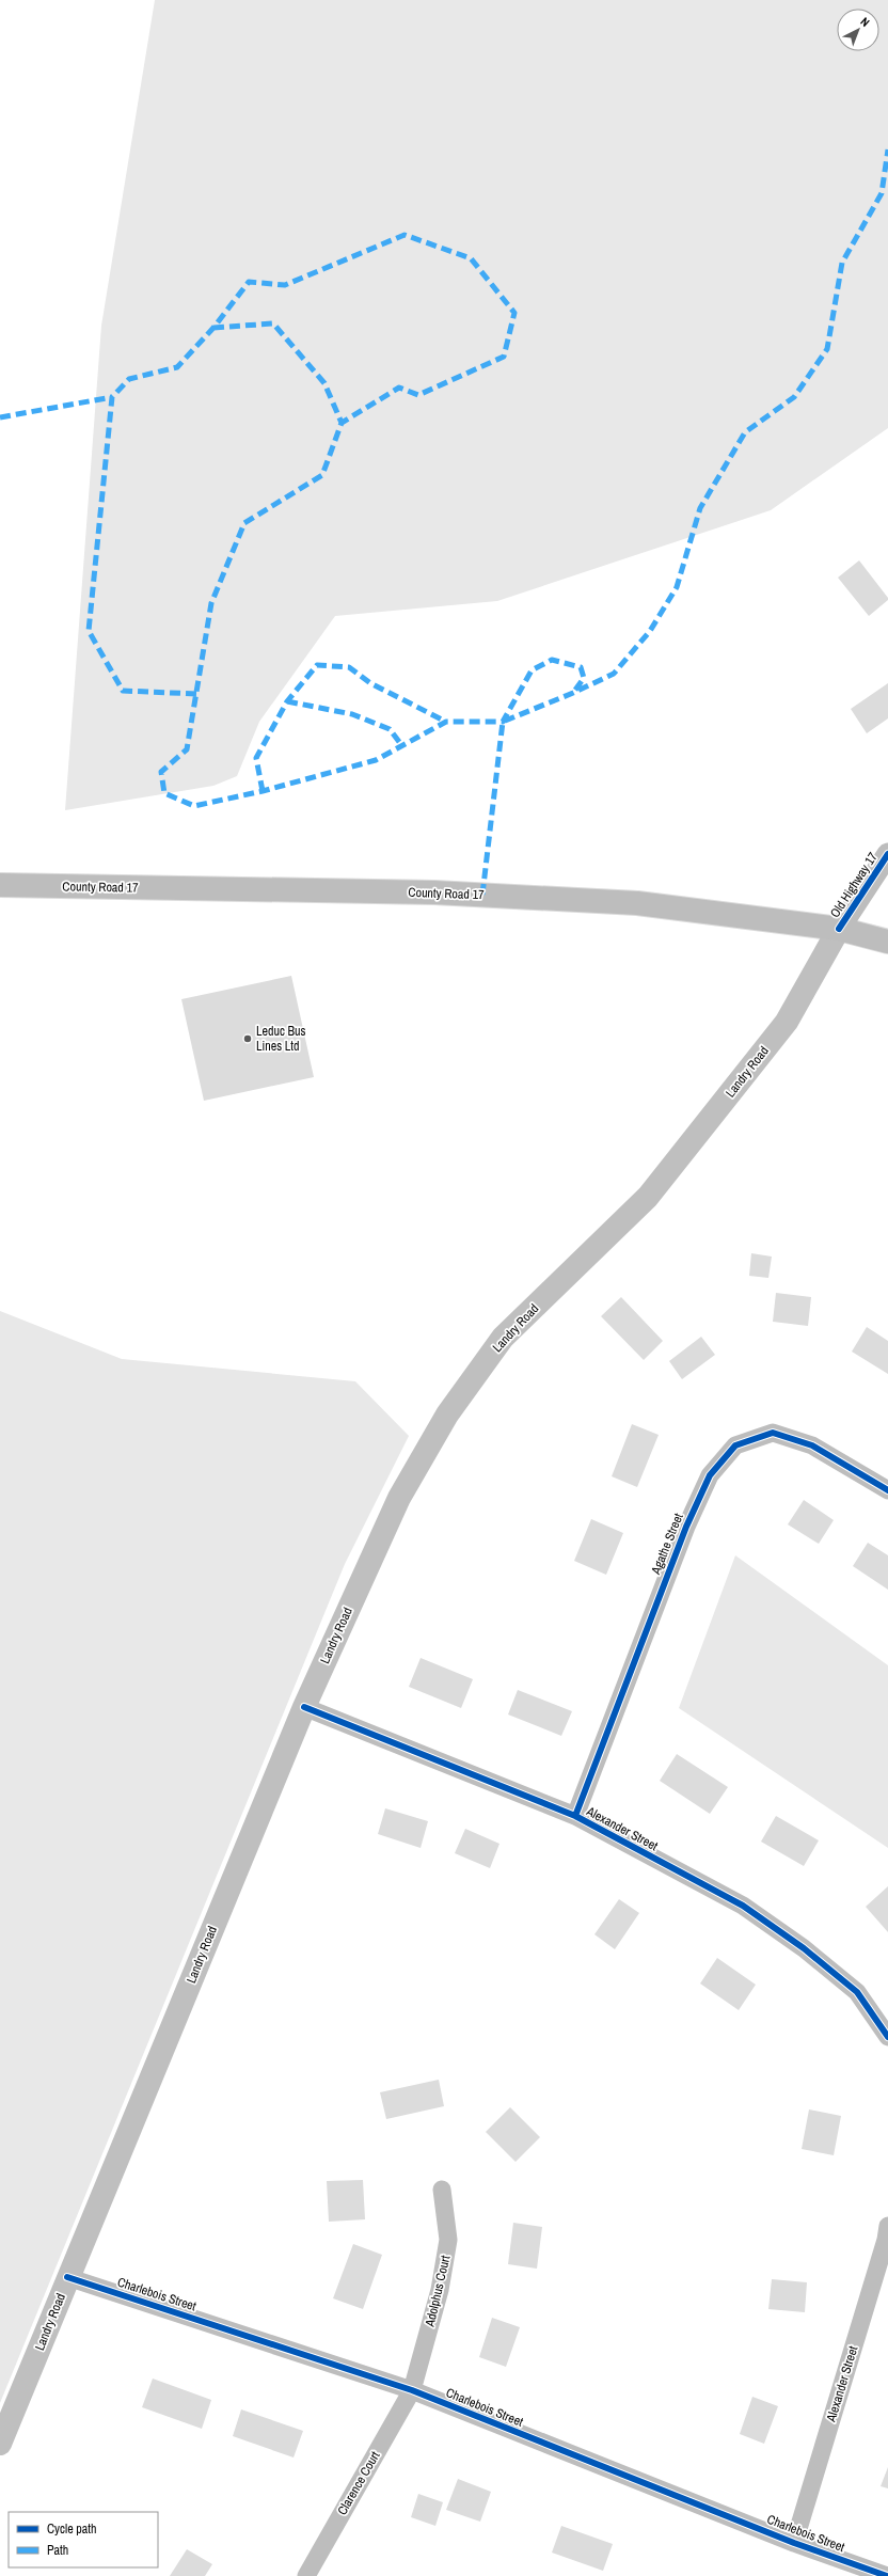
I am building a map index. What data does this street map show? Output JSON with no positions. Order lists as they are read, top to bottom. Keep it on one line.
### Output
{"streets":{"main road":["County Road 17","Landry Road"],"street":["Old Highway 17","Agathe Street","Alexander Street","Adolphus Court","Charlebois Street","Clarence Court"]},"crossings":[["Old Highway 17","County Road 17"],["Old Highway 17","Landry Road"],["County Road 17","Landry Road"],["Landry Road","Alexander Street"],["Landry Road","Charlebois Street"],["Agathe Street","Alexander Street"],["Alexander Street","Charlebois Street"],["Adolphus Court","Charlebois Street"],["Adolphus Court","Clarence Court"],["Charlebois Street","Clarence Court"]],"places":["Leduc Bus Lines Ltd"],"legend":["Cycle path","Path"],"north":"top right"}
